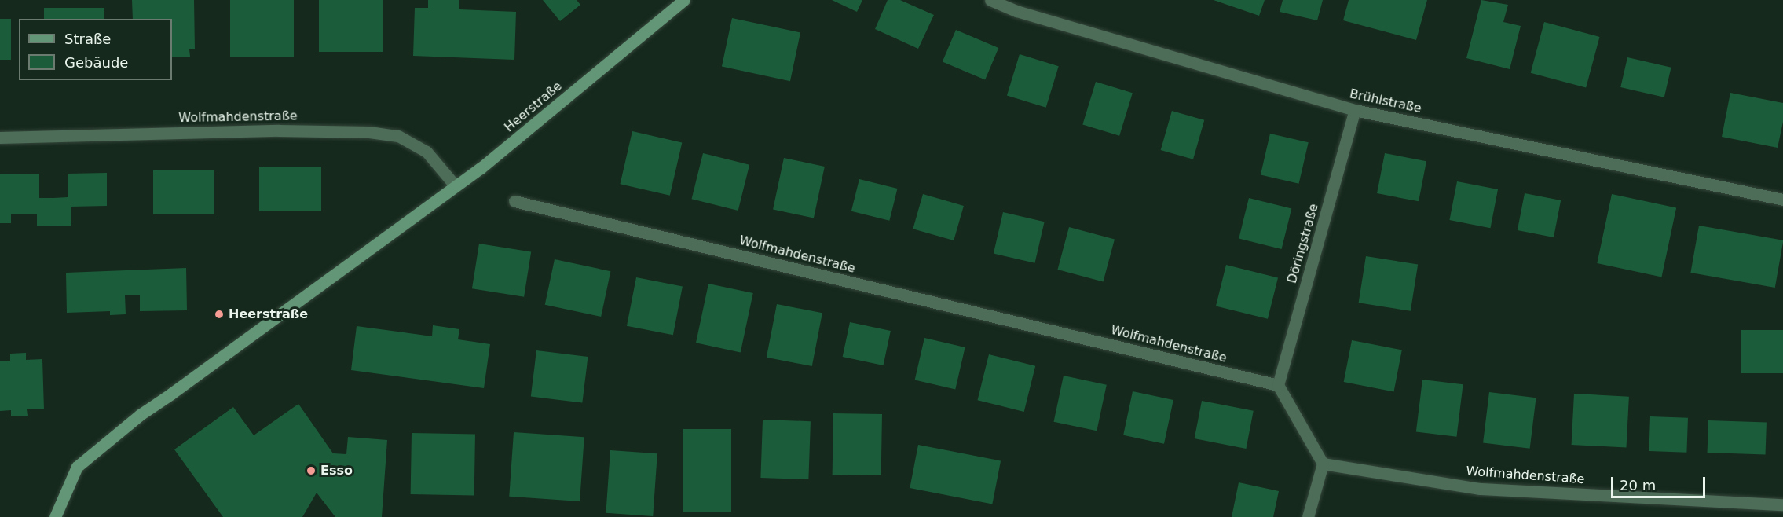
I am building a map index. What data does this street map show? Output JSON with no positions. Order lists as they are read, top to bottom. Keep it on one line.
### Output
{"streets":{"street":["Brühlstraße","Heerstraße","Wolfmahdenstraße","Döringstraße"]},"crossings":[["Brühlstraße","Döringstraße"],["Heerstraße","Wolfmahdenstraße"],["Wolfmahdenstraße","Döringstraße"]],"places":["Heerstraße","Esso"],"legend":["Straße","Gebäude"],"scale_bar":"20 m"}
